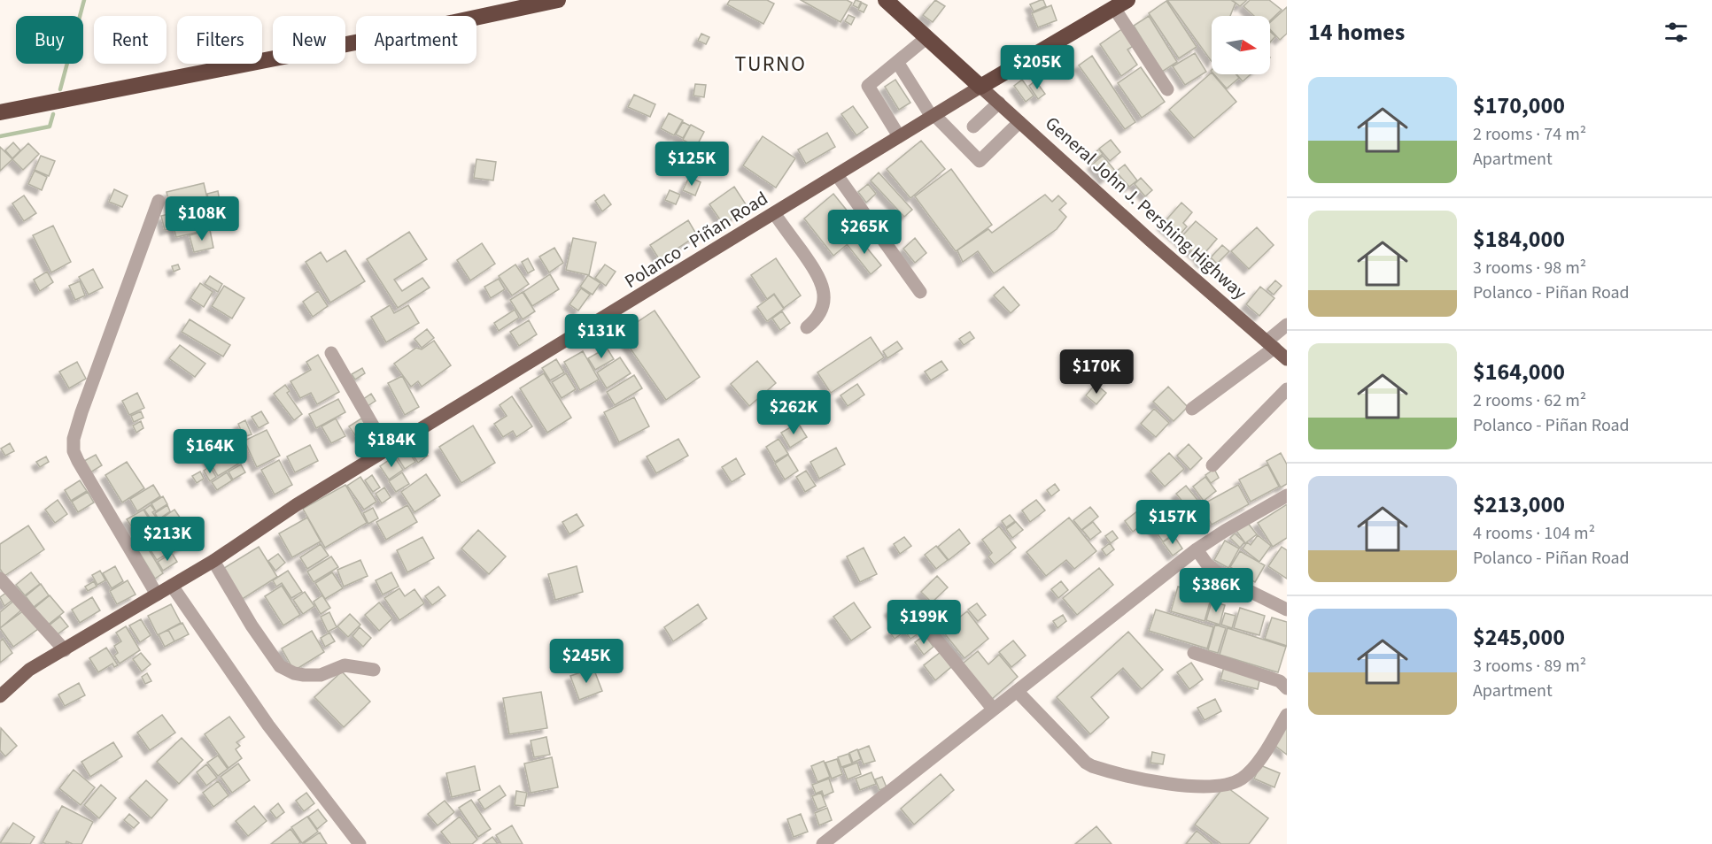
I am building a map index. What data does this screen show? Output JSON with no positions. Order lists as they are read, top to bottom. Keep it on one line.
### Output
{"streets":{"highway":["General John J. Pershing Highway"],"main road":["Polanco - Piñan Road"]},"crossings":[["General John J. Pershing Highway","Polanco - Piñan Road"]],"districts":["TURNO"],"north":"right","page":{"heading":"14 homes","chip":["Buy","Rent","Filters","New","Apartment"],"price":["$205K","$125K","$108K","$265K","$131K","$170K","$262K","$184K","$164K","$157K","$213K","$386K","$199K","$245K"],"list":[{"name":"$170,000","note":"2 rooms · 74 m² · Apartment"},{"name":"$184,000","note":"3 rooms · 98 m² · Polanco - Piñan Road"},{"name":"$164,000","note":"2 rooms · 62 m² · Polanco - Piñan Road"},{"name":"$213,000","note":"4 rooms · 104 m² · Polanco - Piñan Road"},{"name":"$245,000","note":"3 rooms · 89 m² · Apartment"}]}}
